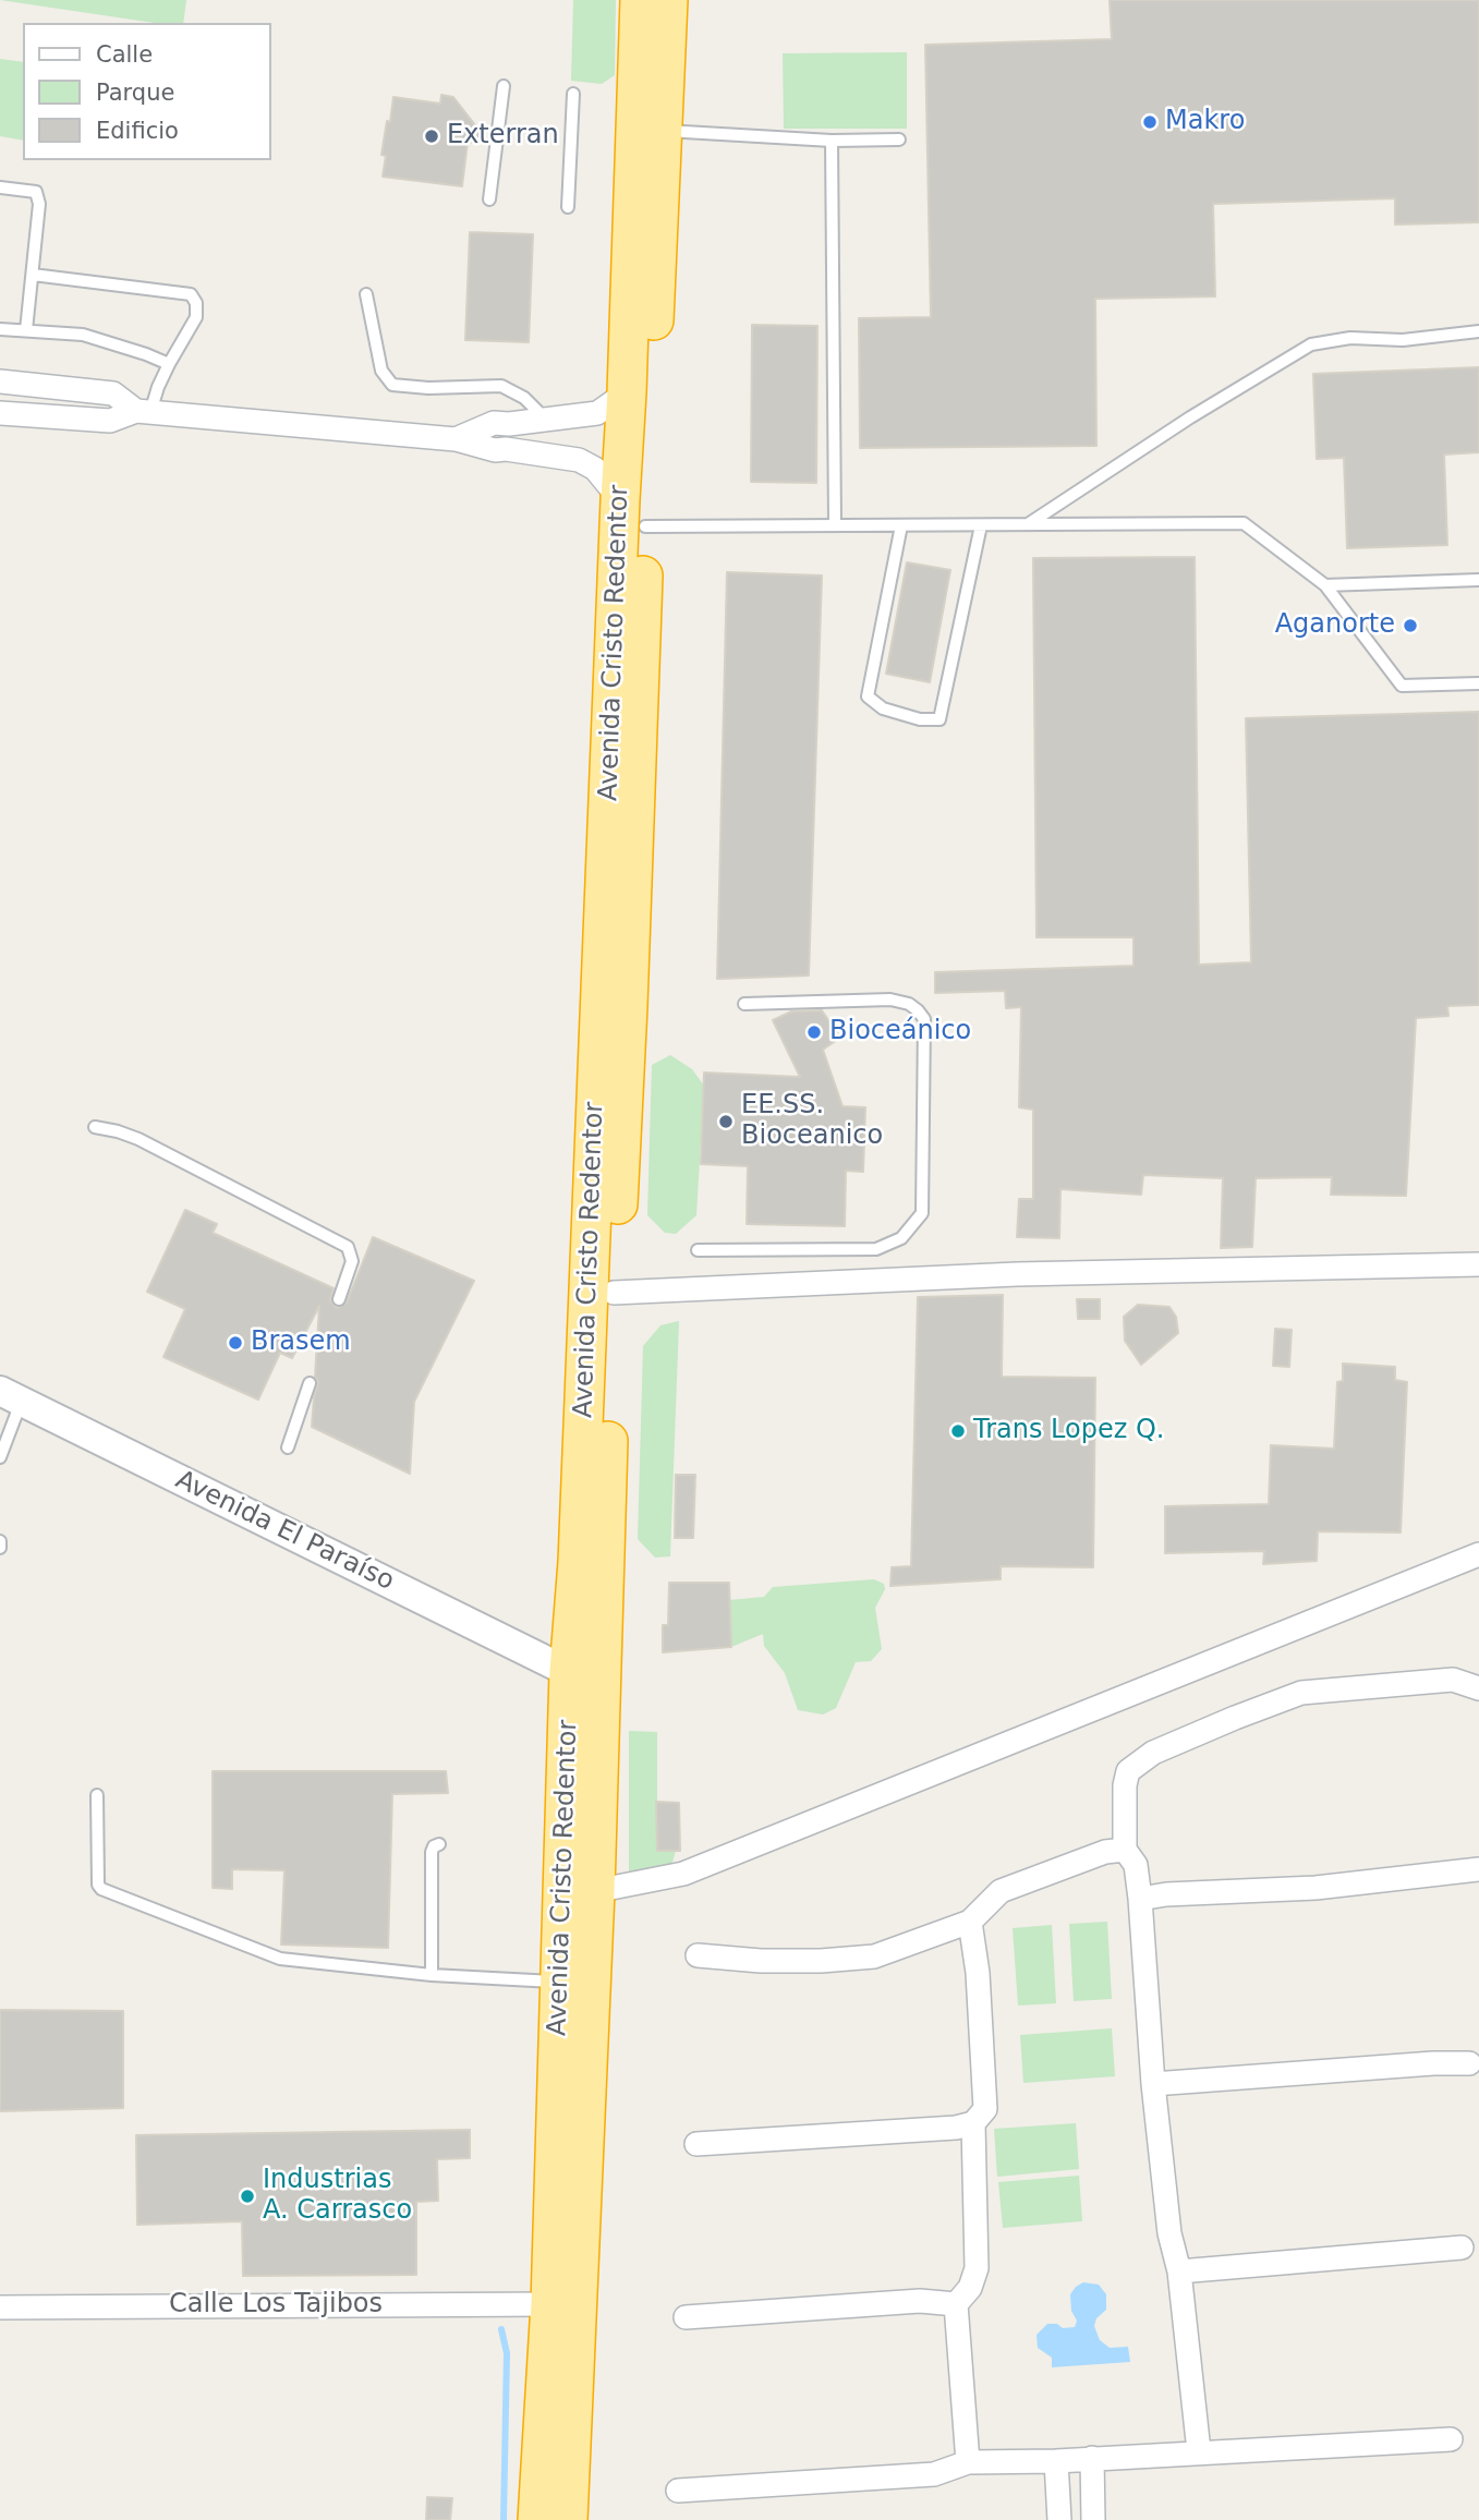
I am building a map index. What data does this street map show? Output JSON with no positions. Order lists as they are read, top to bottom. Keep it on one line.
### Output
{"streets":{"highway":["Avenida Cristo Redentor"],"street":["Avenida El Paraíso","Calle Los Tajibos"]},"crossings":[["Avenida Cristo Redentor","Avenida El Paraíso"],["Avenida Cristo Redentor","Calle Los Tajibos"]],"places":["Makro","Exterran","Aganorte","Bioceánico","EE.SS. Bioceanico","Brasem","Trans Lopez Q.","Industrias A. Carrasco"],"legend":["Calle","Parque","Edificio"]}
